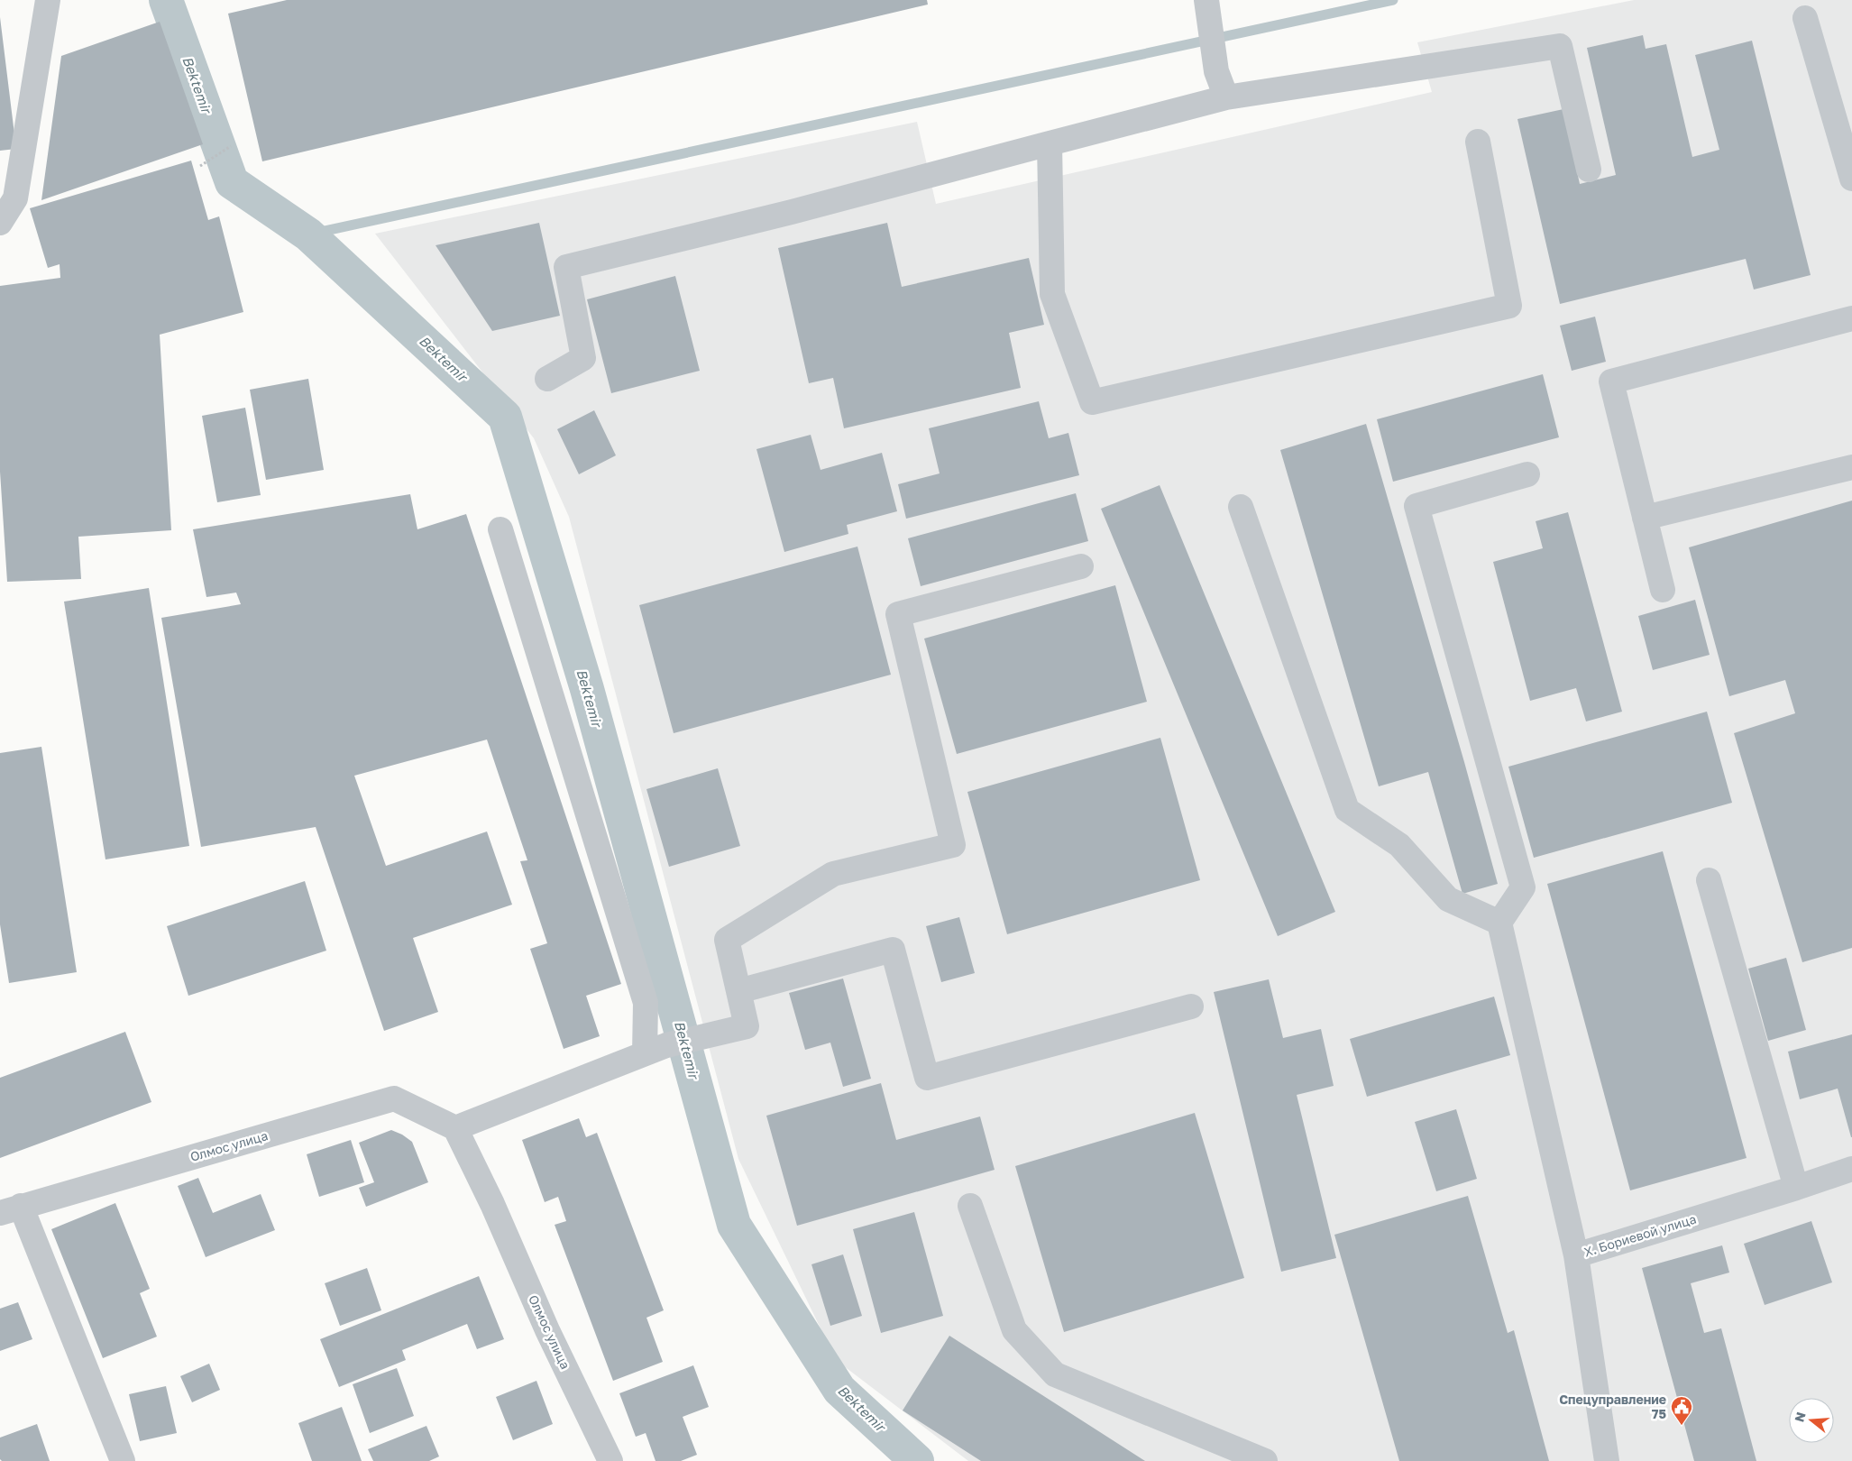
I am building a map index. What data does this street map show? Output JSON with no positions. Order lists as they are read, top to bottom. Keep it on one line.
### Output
{"streets":{"street":["Олмос улица","Х. Бориевой улица"]},"water":["Bektemir"],"places":{"public building":["Спецуправление 75"]},"north":"left"}
